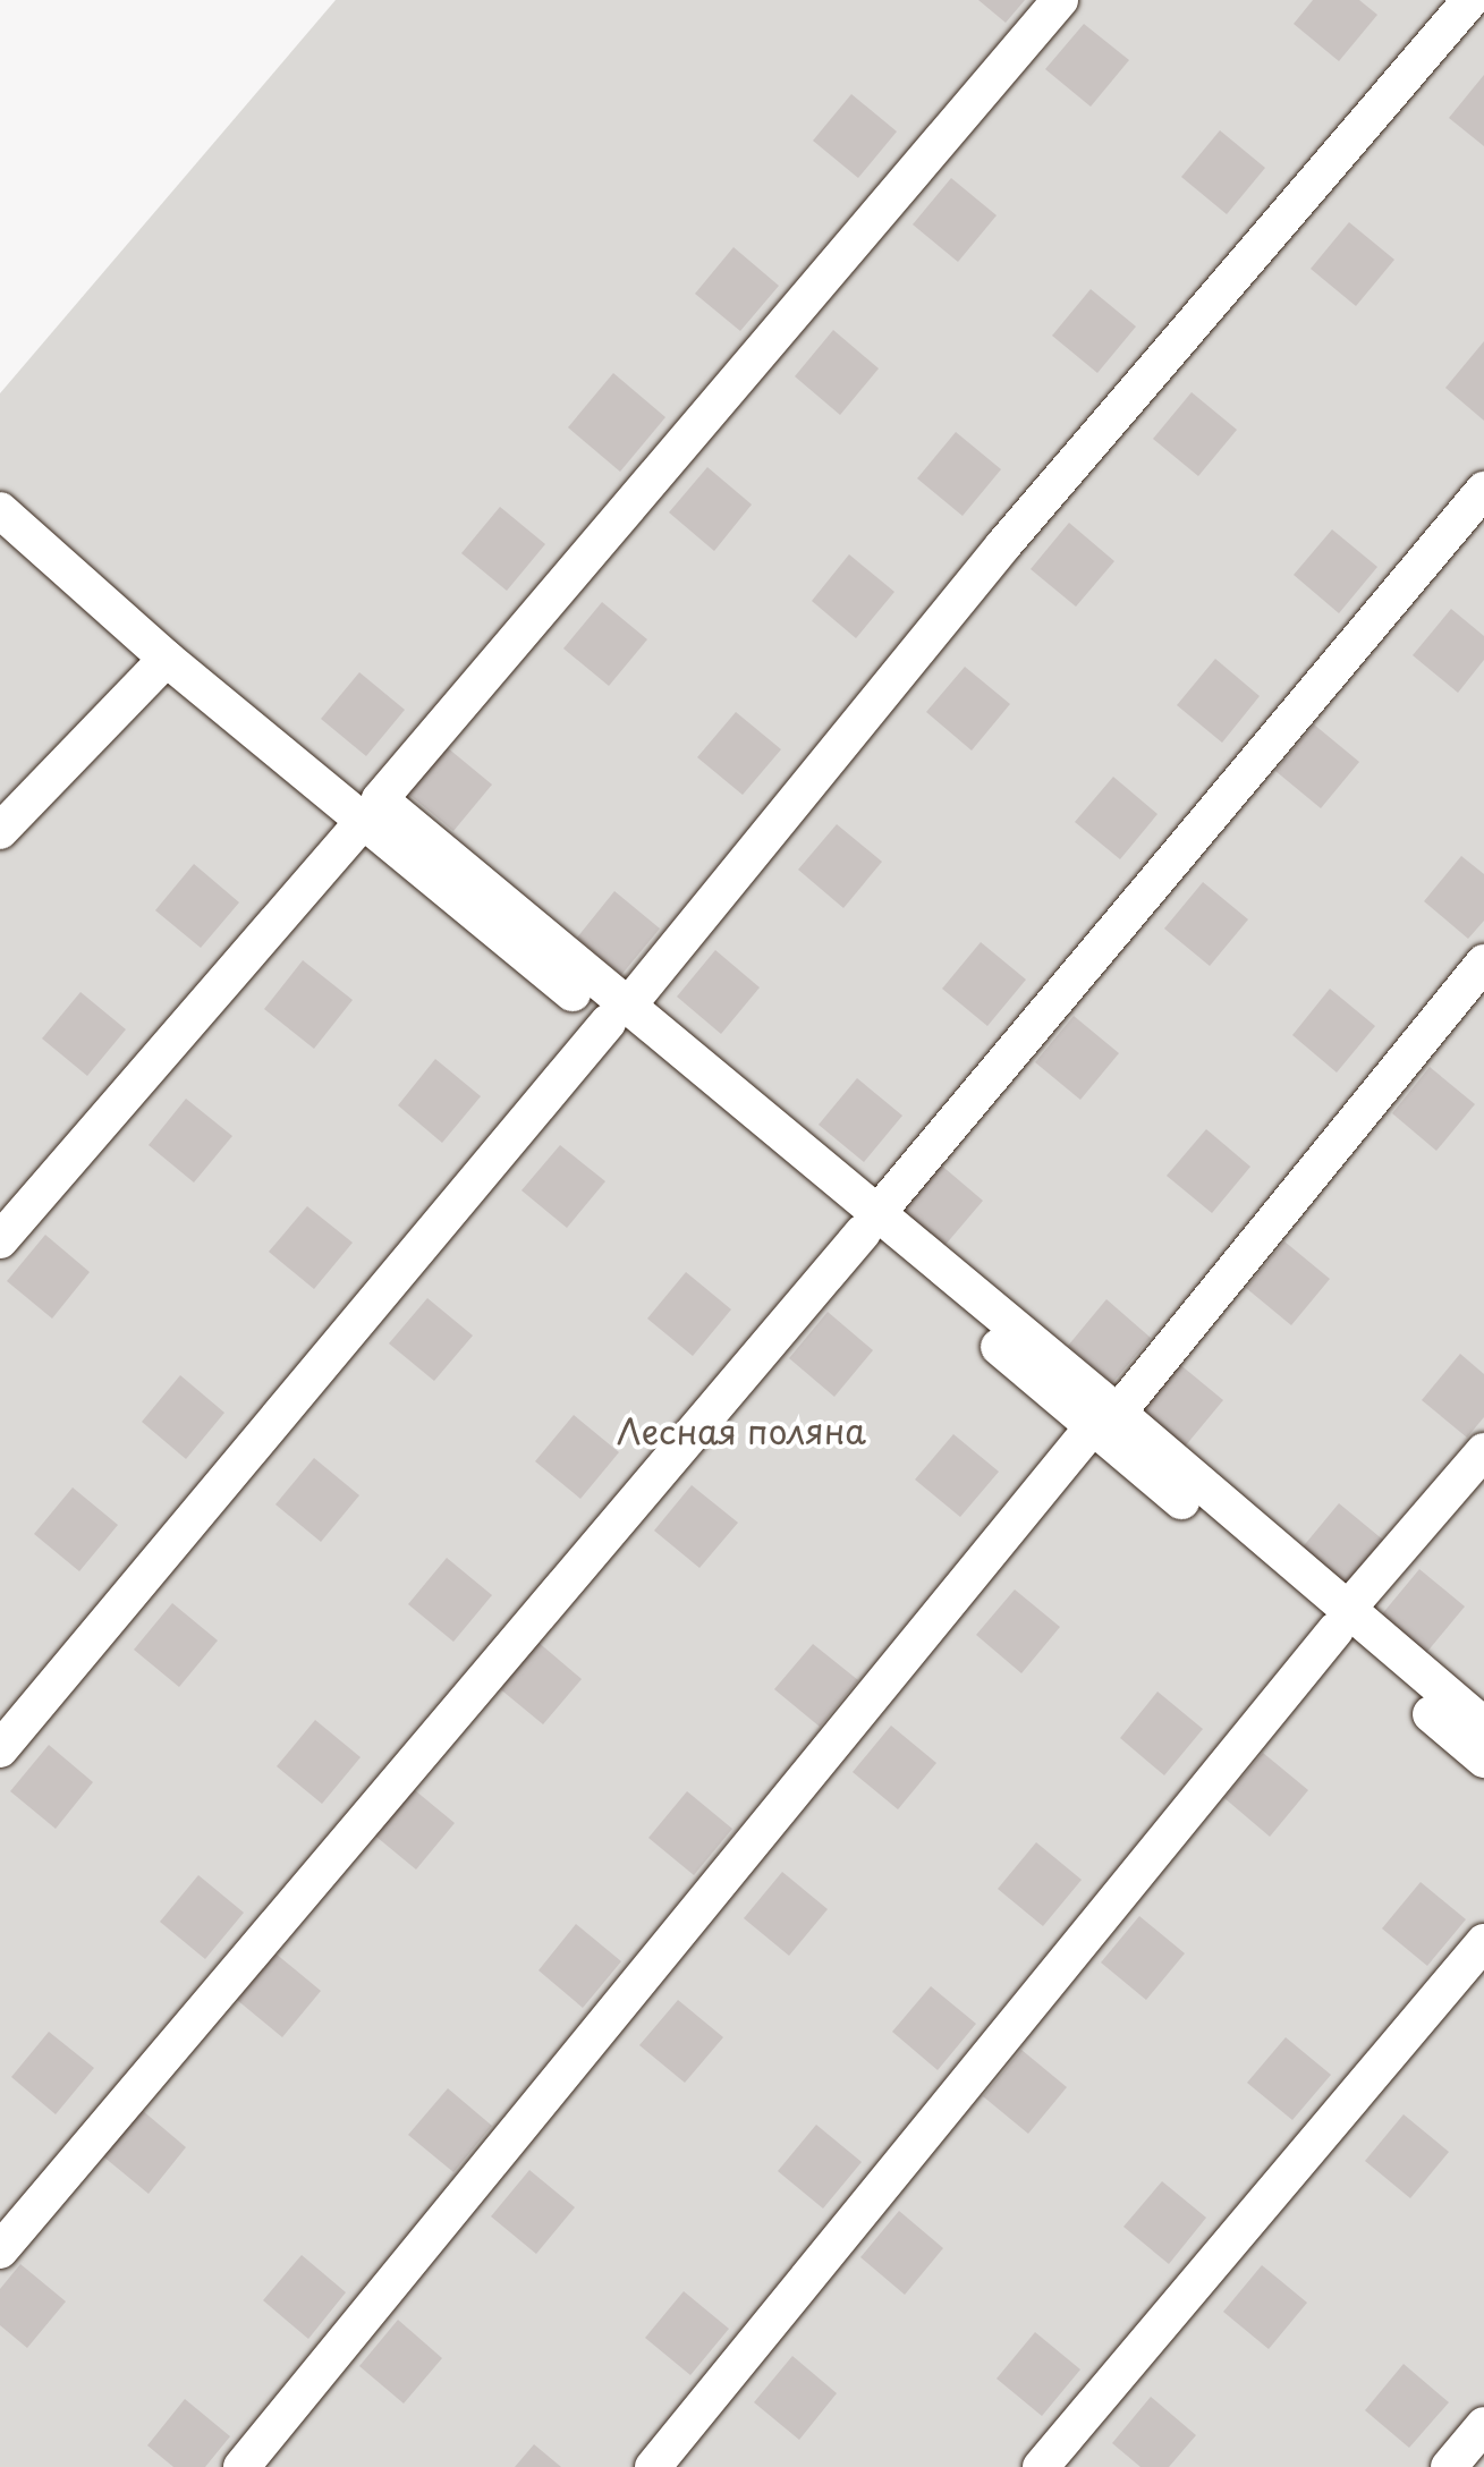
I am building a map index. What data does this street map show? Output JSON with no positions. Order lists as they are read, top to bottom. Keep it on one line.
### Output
{"parks":["Лесная поляна"]}
